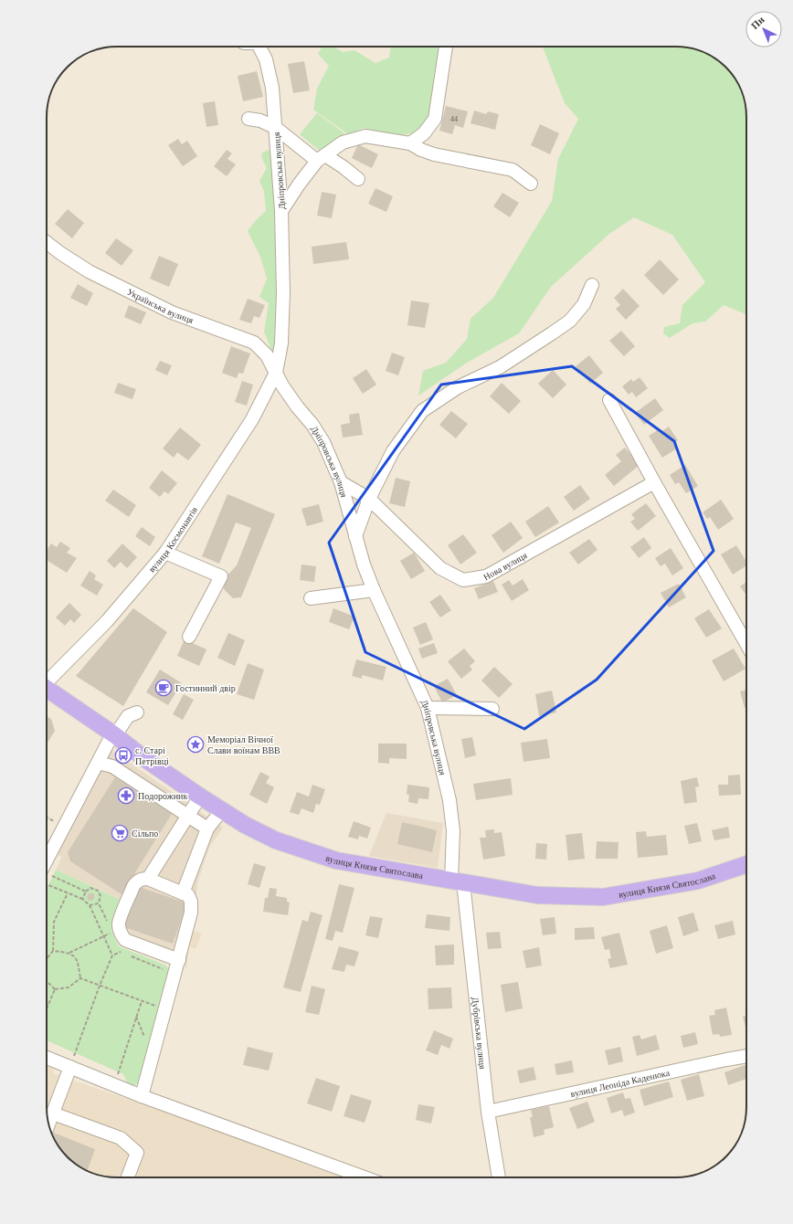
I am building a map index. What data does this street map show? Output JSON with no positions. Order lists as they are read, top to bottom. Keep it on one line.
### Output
{"streets":{"main road":["вулиця Князя Святослава"],"street":["Дніпровська вулиця","Українська вулиця","вулиця Космонавтів","Нова вулиця","Дубрівська вулиця","вулиця Леоніда Каденюка"]},"crossings":[["Дніпровська вулиця","Українська вулиця"],["Дніпровська вулиця","вулиця Космонавтів"],["Дніпровська вулиця","Нова вулиця"],["Дніпровська вулиця","вулиця Князя Святослава"],["Дніпровська вулиця","Дубрівська вулиця"],["Українська вулиця","вулиця Космонавтів"],["вулиця Князя Святослава","Дубрівська вулиця"],["Дубрівська вулиця","вулиця Леоніда Каденюка"]],"places":{"cafe":["Гостинний двір"],"place":["Меморіал Вічної Слави воїнам ВВВ"],"bus stop":["с. Старі Петрівці"],"pharmacy":["Подорожник"],"supermarket":["Сільпо"]},"house_numbers":["44"],"north":"top left"}
